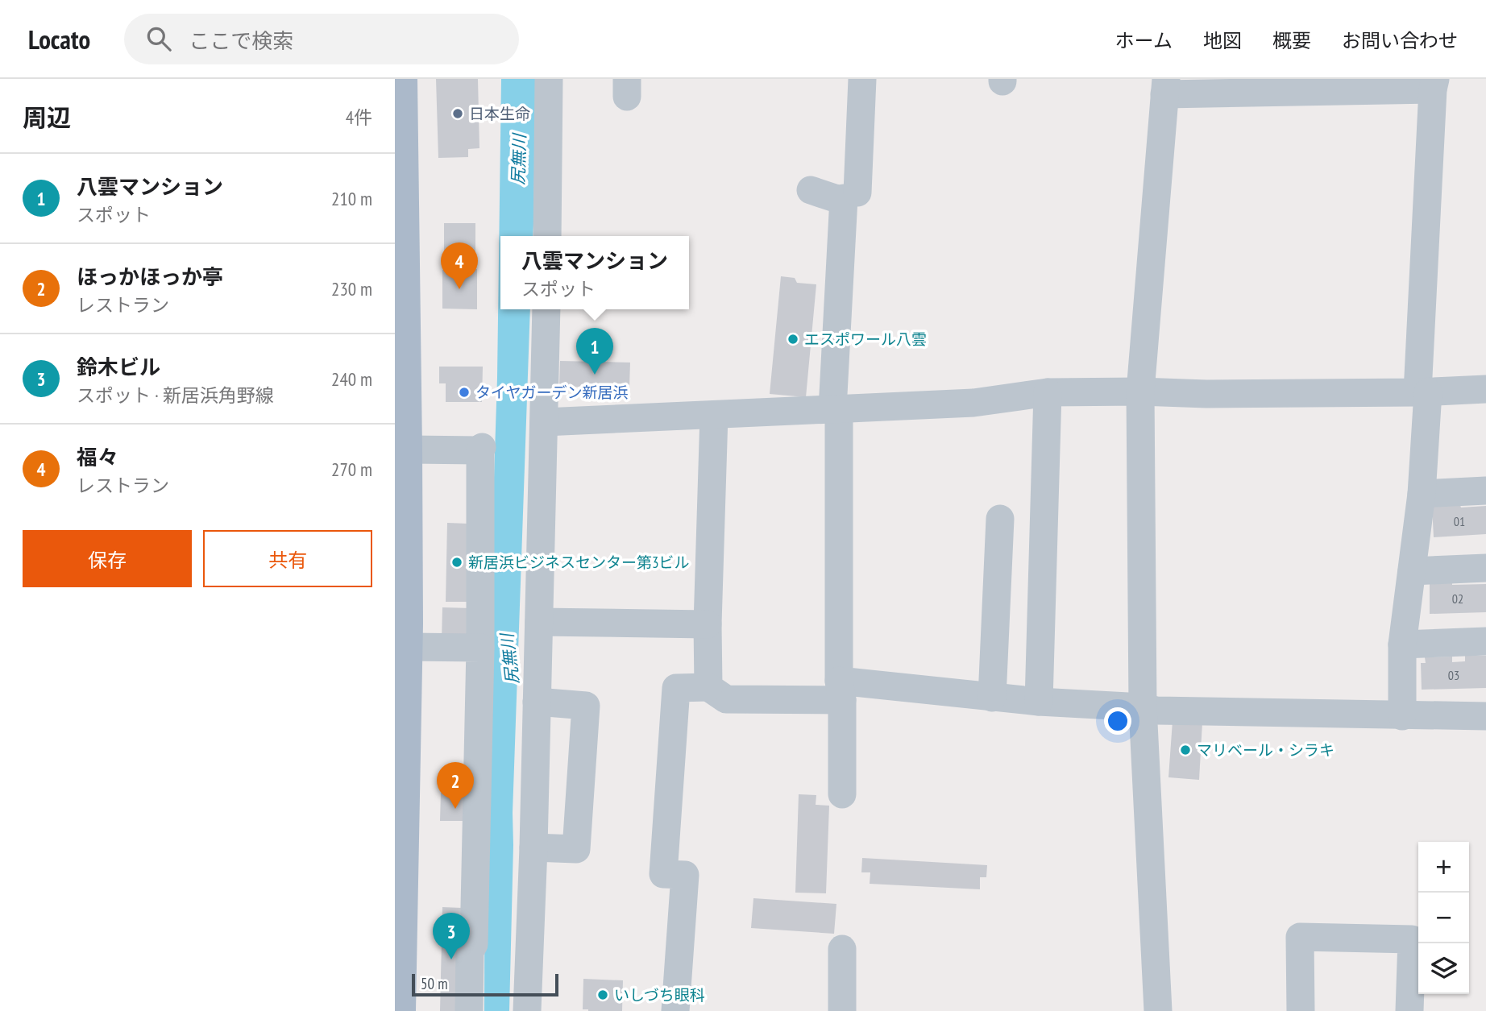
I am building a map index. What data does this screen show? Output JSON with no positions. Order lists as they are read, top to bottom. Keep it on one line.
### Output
{"water":["尻無川"],"places":["日本生命","エスポワール八雲","タイヤガーデン新居浜","新居浜ビジネスセンター第3ビル","マリベール・シラキ","いしづち眼科"],"house_numbers":["01","02","03"],"scale_bar":"50 m","page":{"header":"Locato","search":"ここで検索","nav":["ホーム","地図","概要","お問い合わせ"],"heading":["周辺","4件"],"list":[{"mark":"1","name":"八雲マンション","note":"スポット","value":"210 m"},{"mark":"2","name":"ほっかほっか亭","note":"レストラン","value":"230 m"},{"mark":"3","name":"鈴木ビル","note":"スポット · 新居浜角野線","value":"240 m"},{"mark":"4","name":"福々","note":"レストラン","value":"270 m"}],"popup":["八雲マンション","スポット"],"pins":["4","1","2","3"],"buttons":["保存","共有"],"map_buttons":["+","−"],"scale":"50 m"}}
